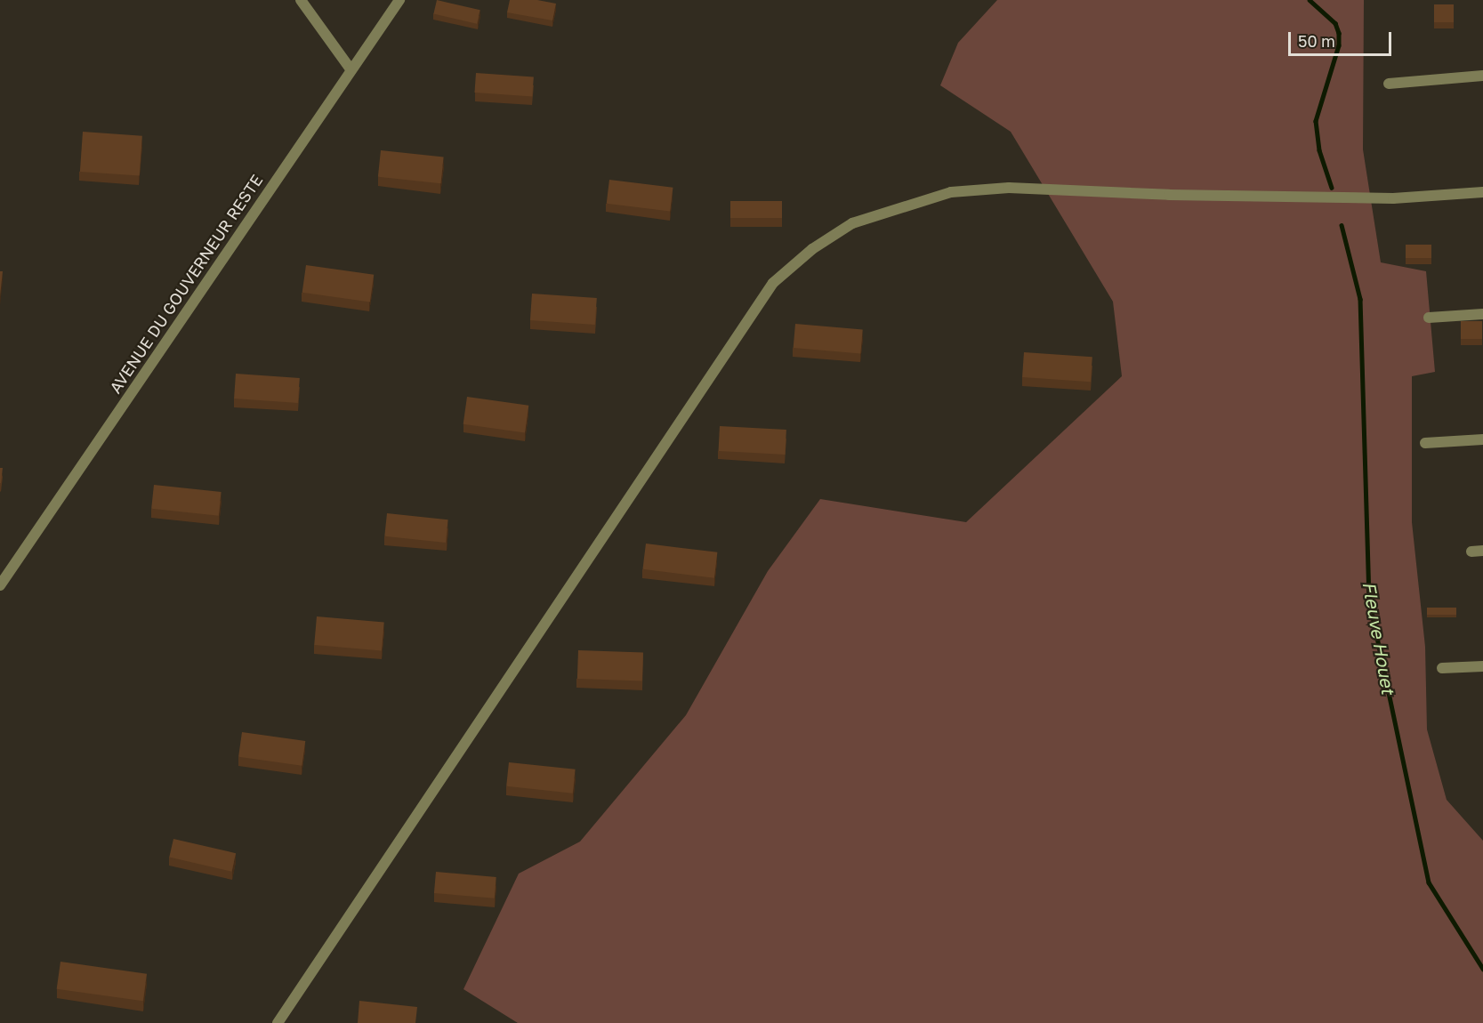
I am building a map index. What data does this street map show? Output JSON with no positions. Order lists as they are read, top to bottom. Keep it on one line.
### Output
{"streets":{"street":["AVENUE DU GOUVERNEUR RESTE"]},"water":["Fleuve Houet"],"scale_bar":"50 m"}
